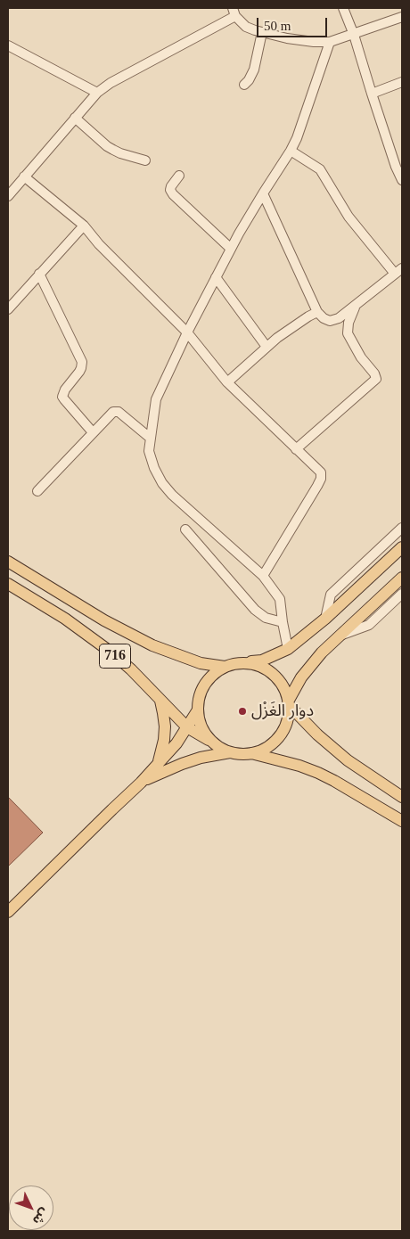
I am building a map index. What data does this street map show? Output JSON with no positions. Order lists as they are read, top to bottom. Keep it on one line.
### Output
{"streets":{"main road":["716"]},"places":["دوار الغَزْل"],"scale_bar":"50 m","north":"bottom right"}
